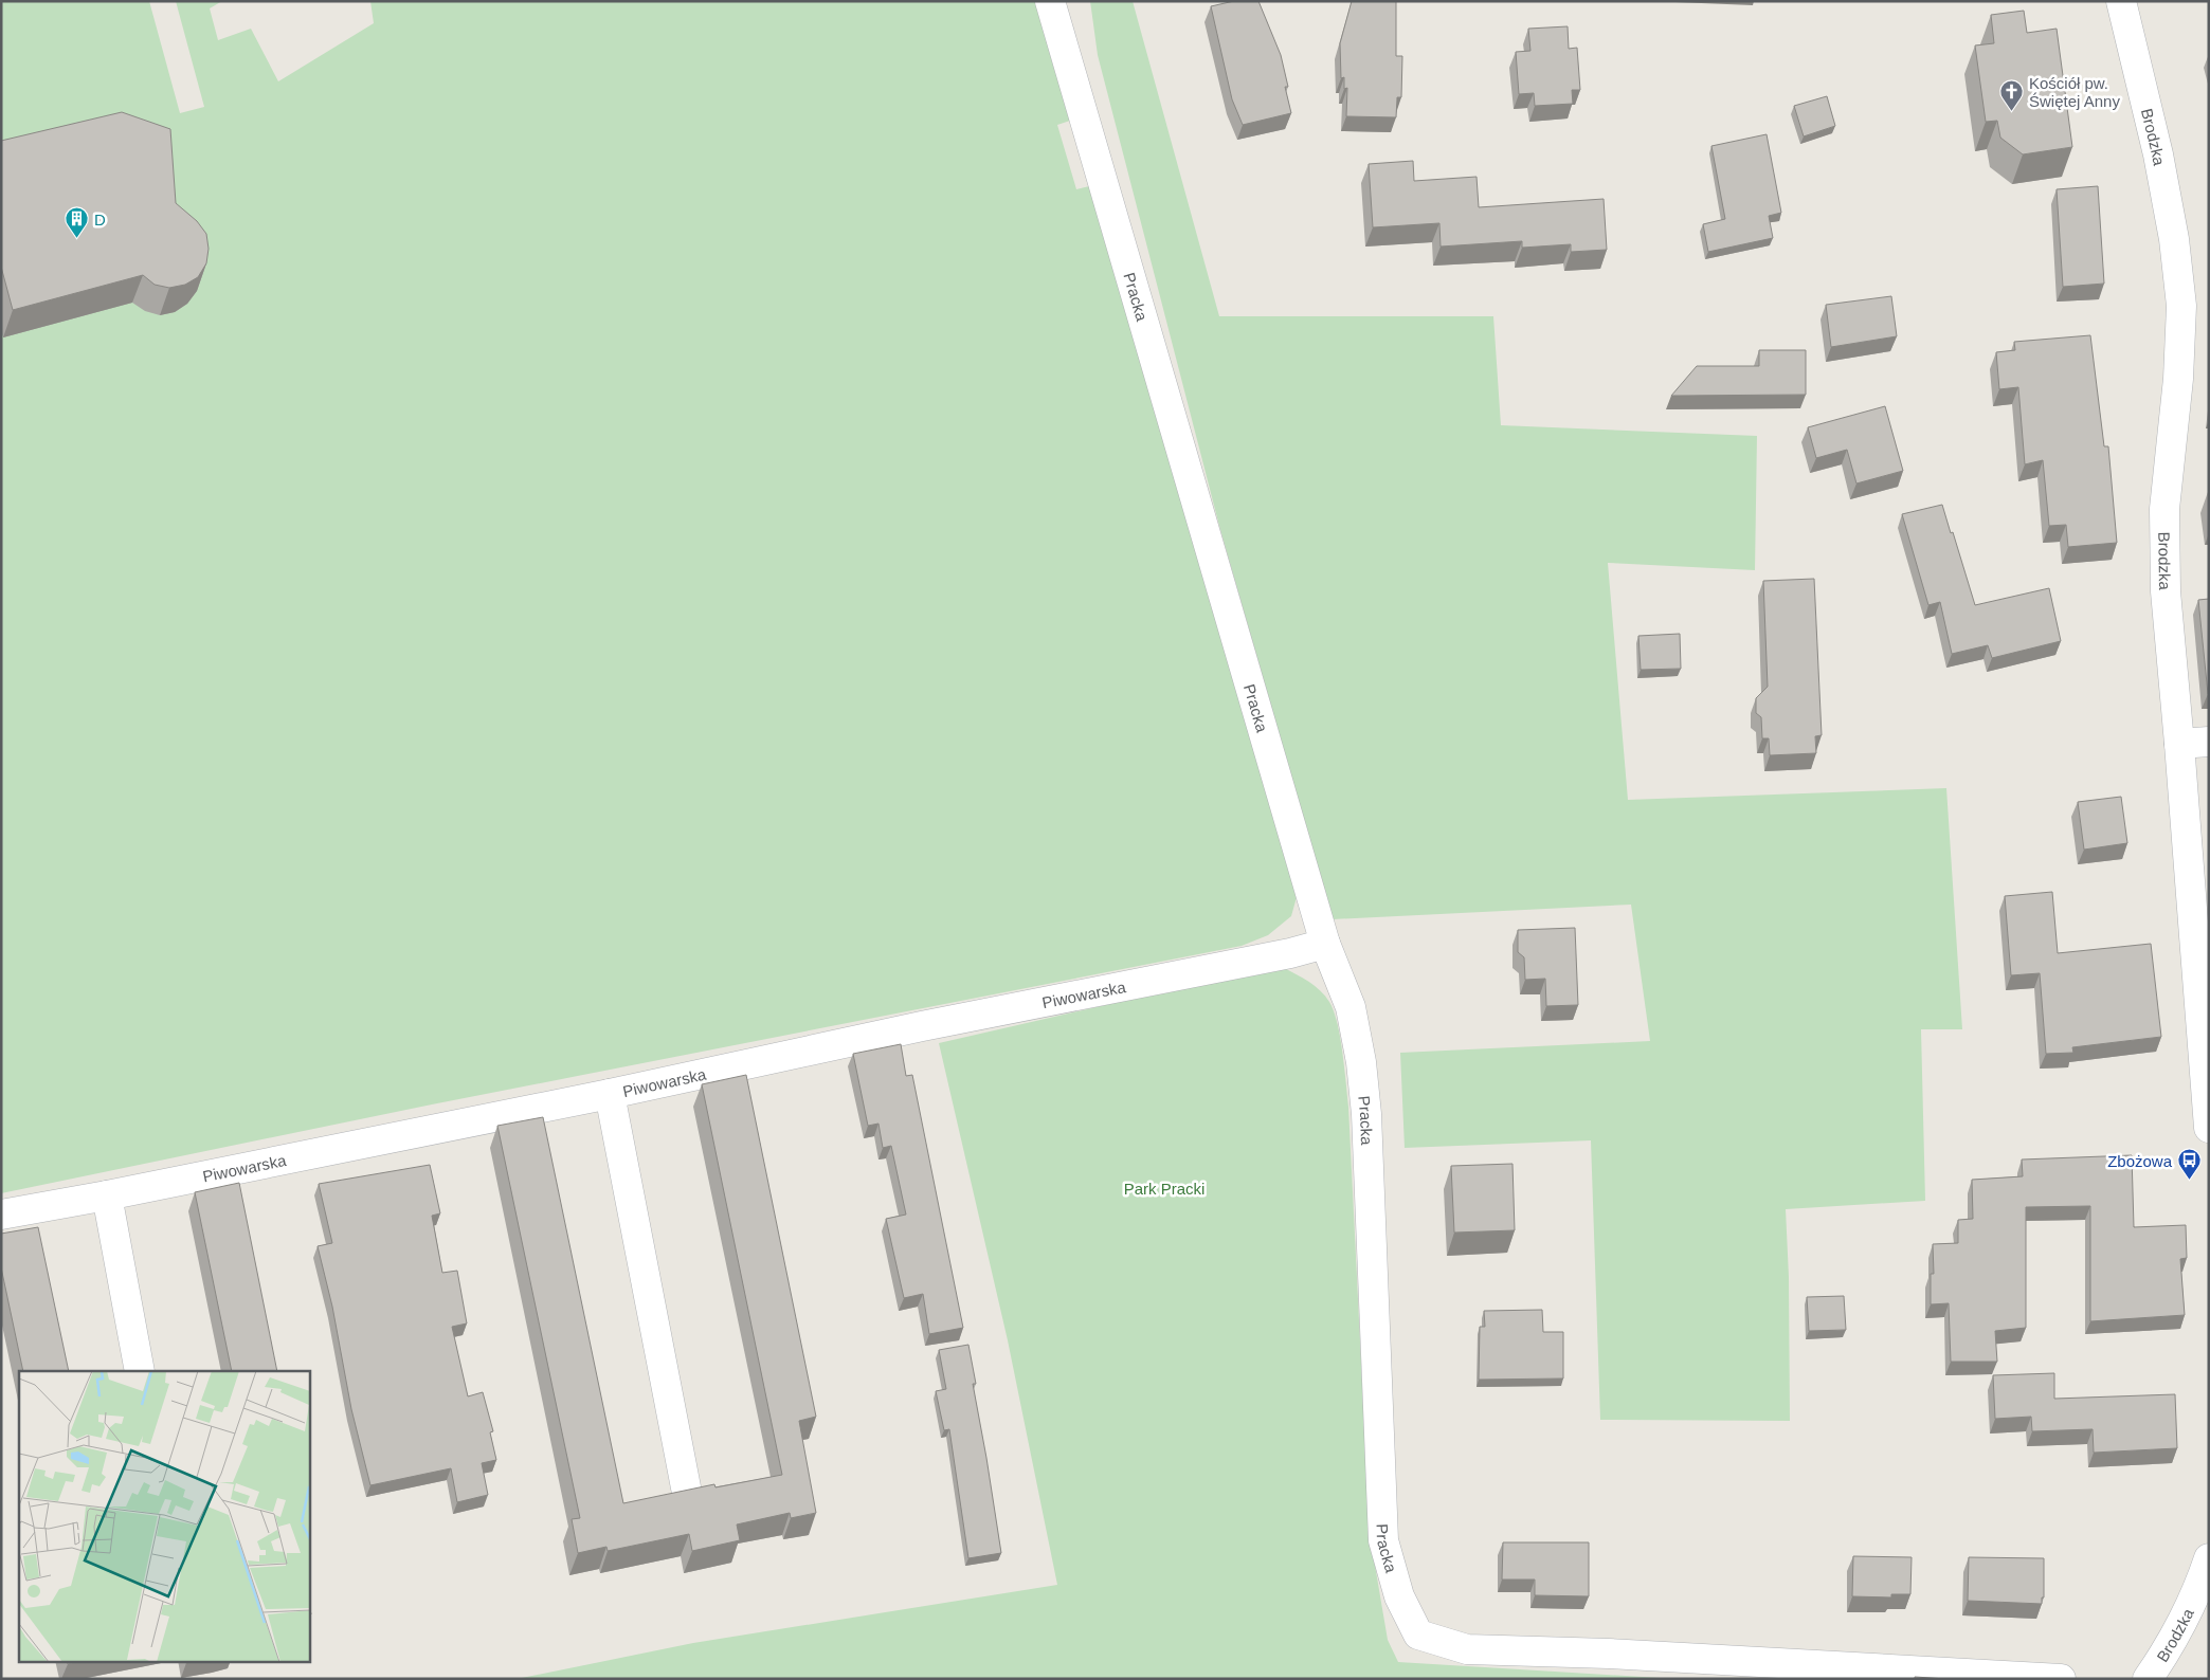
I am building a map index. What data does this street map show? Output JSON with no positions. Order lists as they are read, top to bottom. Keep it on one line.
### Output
{"streets":{"street":["Brodzka","Pracka","Piwowarska"]},"crossings":[["Pracka","Piwowarska"]],"parks":["Park Pracki"],"places":{"church":["Kościół pw. Świętej Anny"],"building":["D"],"bus stop":["Zbożowa"]}}
